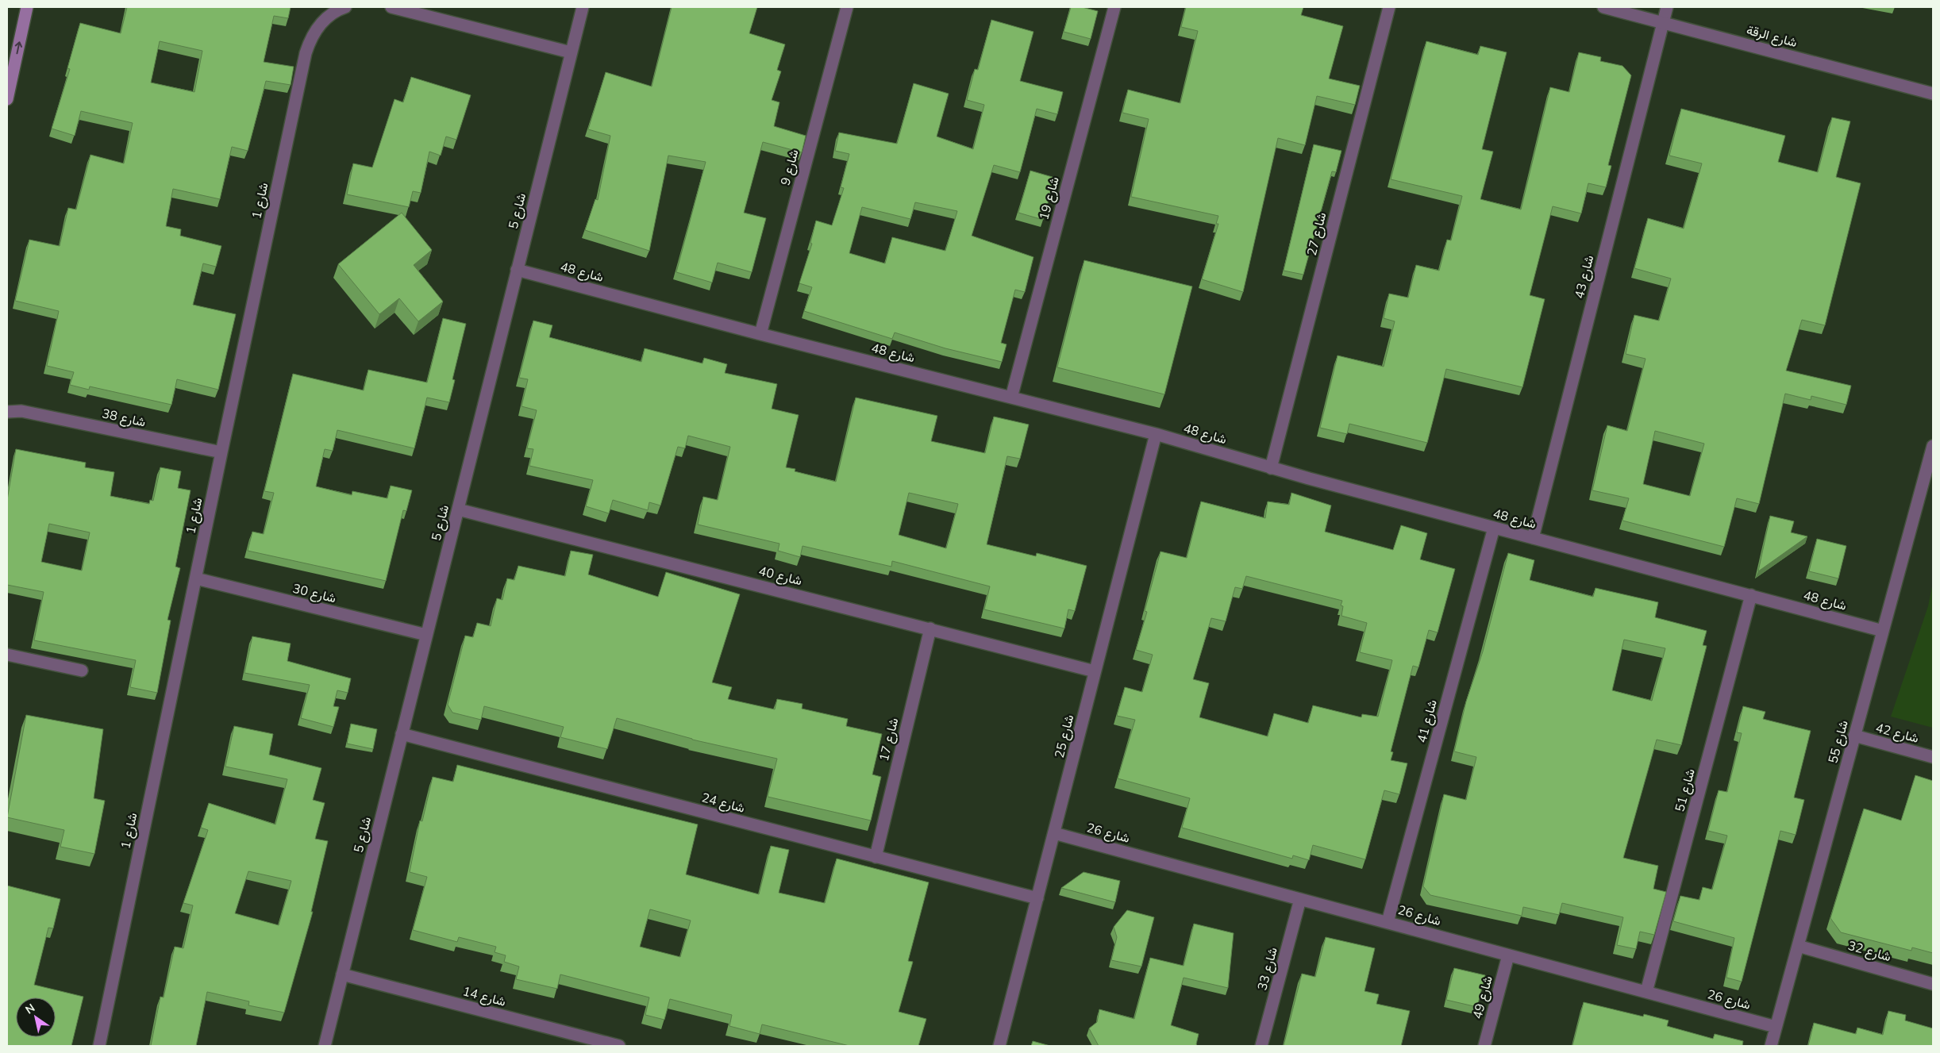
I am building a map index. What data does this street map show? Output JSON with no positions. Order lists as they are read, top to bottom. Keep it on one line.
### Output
{"streets":{"street":["شارع الرقة","شارع 9","شارع 19","شارع 1","شارع 5","شارع 27","شارع 48","شارع 43","شارع 38","شارع 40","شارع 30","شارع 41","شارع 42","شارع 25","شارع 17","شارع 55","شارع 51","شارع 24","شارع 26","شارع 32","شارع 33","شارع 14","شارع 49"]},"crossings":[["شارع الرقة","شارع 43"],["شارع 9","شارع 48"],["شارع 19","شارع 48"],["شارع 1","شارع 38"],["شارع 1","شارع 30"],["شارع 5","شارع 48"],["شارع 5","شارع 40"],["شارع 5","شارع 30"],["شارع 5","شارع 24"],["شارع 5","شارع 14"],["شارع 27","شارع 48"],["شارع 48","شارع 43"],["شارع 48","شارع 41"],["شارع 48","شارع 25"],["شارع 48","شارع 55"],["شارع 48","شارع 51"],["شارع 40","شارع 25"],["شارع 40","شارع 17"],["شارع 41","شارع 26"],["شارع 42","شارع 55"],["شارع 25","شارع 24"],["شارع 25","شارع 26"],["شارع 17","شارع 24"],["شارع 55","شارع 26"],["شارع 55","شارع 32"],["شارع 51","شارع 26"],["شارع 26","شارع 33"],["شارع 26","شارع 49"]],"north":"top left"}
